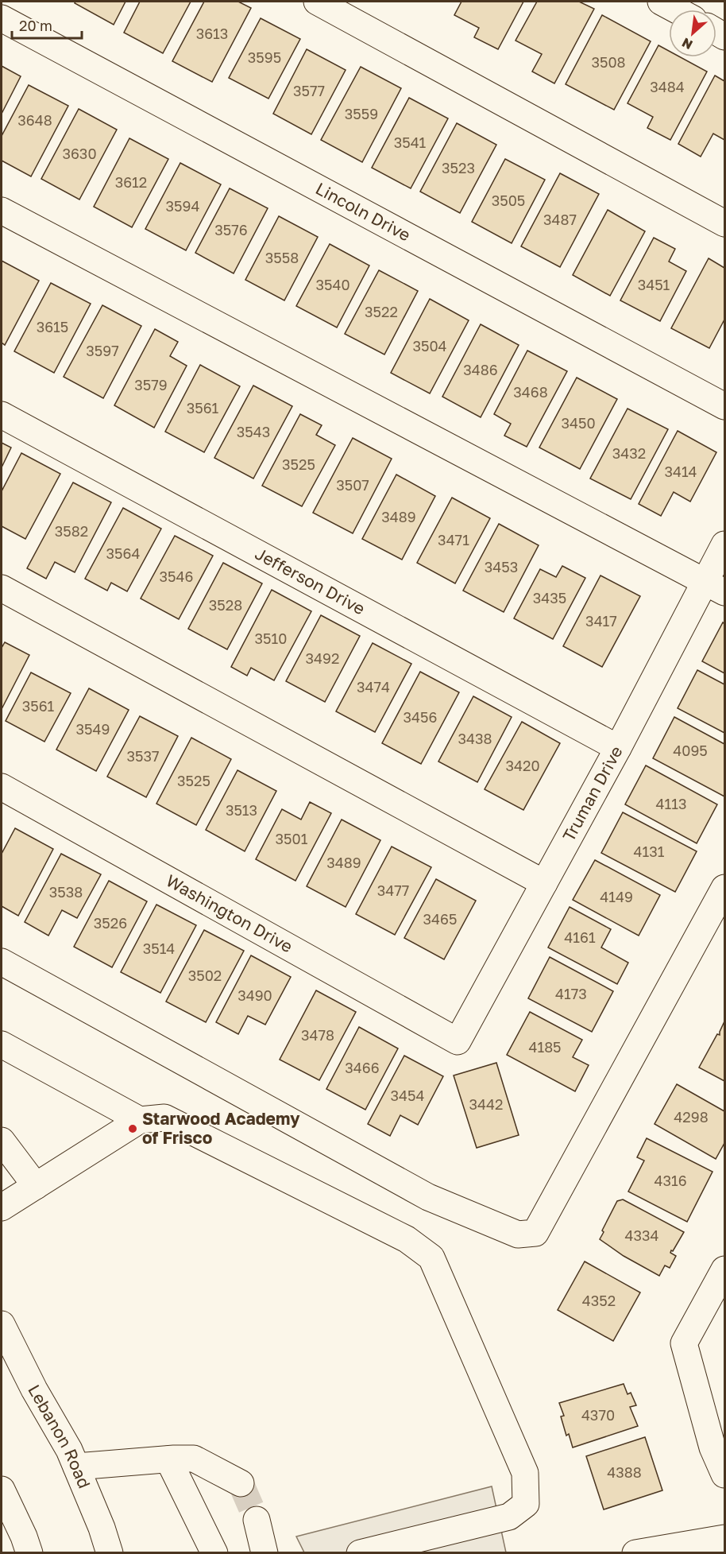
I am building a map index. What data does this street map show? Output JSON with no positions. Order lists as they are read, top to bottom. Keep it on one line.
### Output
{"streets":{"street":["Lincoln Drive","Jefferson Drive","Truman Drive","Washington Drive","Lebanon Road"]},"crossings":[["Jefferson Drive","Truman Drive"],["Truman Drive","Washington Drive"]],"places":["Starwood Academy of Frisco"],"house_numbers":["3613","3595","3508","3484","3577","3559","3648","3541","3630","3523","3612","3505","3594","3487","3576","3558","3540","3451","3522","3615","3504","3597","3486","3579","3468","3561","3450","3543","3432","3525","3414","3507","3489","3582","3471","3564","3453","3546","3435","3528","3417","3510","3492","3474","3561","3456","3549","3438","4095","3537","3420","3525","4113","3513","3501","4131","3489","3477","3538","4149","3465","3526","4161","3514","3502","4173","3490","3478","4185","3466","3454","3442","4298","4316","4334","4352","4370","4388"],"scale_bar":"20 m","north":"bottom left"}
